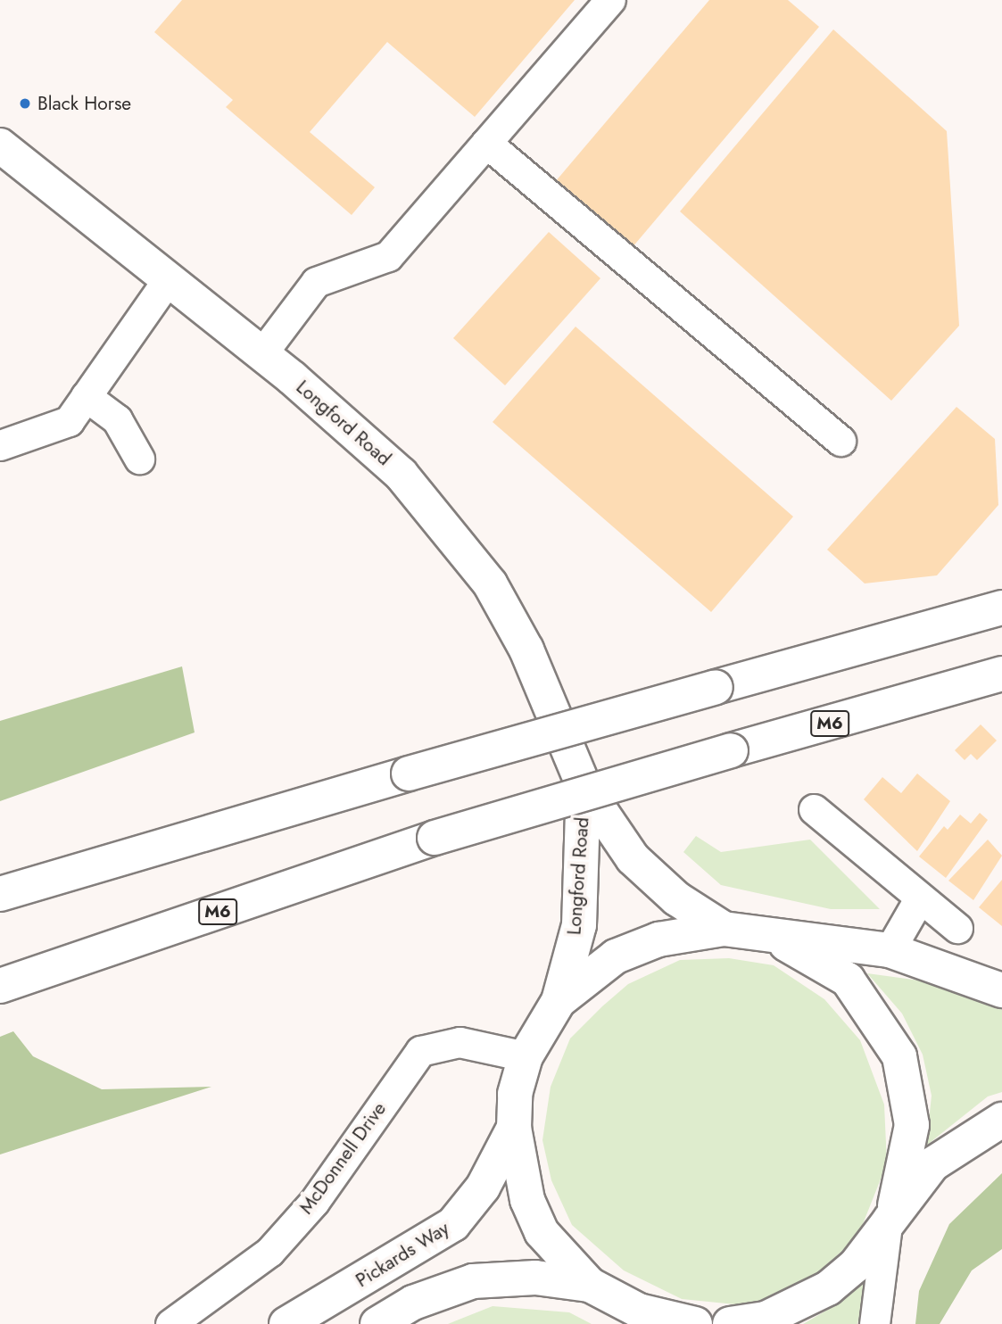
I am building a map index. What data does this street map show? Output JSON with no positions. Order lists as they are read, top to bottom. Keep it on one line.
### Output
{"streets":{"main road":["Longford Road","M6","Pickards Way"],"street":["McDonnell Drive"]},"crossings":[["Longford Road","McDonnell Drive"],["Longford Road","Pickards Way"]],"places":["Black Horse"]}
